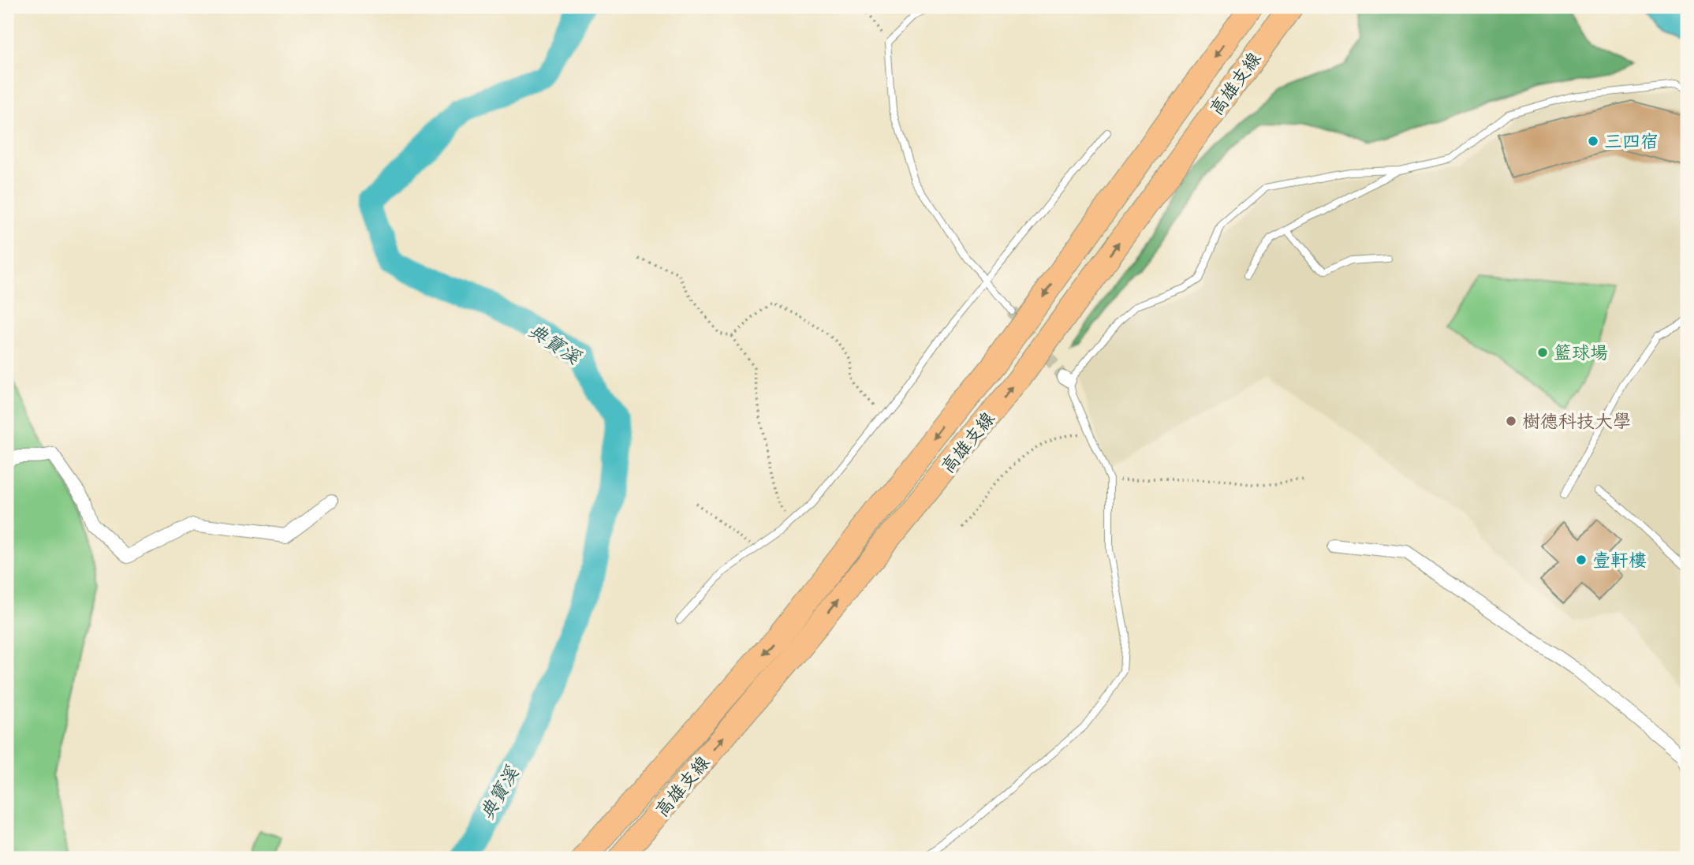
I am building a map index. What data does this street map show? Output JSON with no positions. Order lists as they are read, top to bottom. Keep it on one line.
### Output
{"streets":{"highway":["高雄支線"]},"water":["典寶溪"],"places":["三四宿","籃球場","樹德科技大學","壹軒樓"]}
